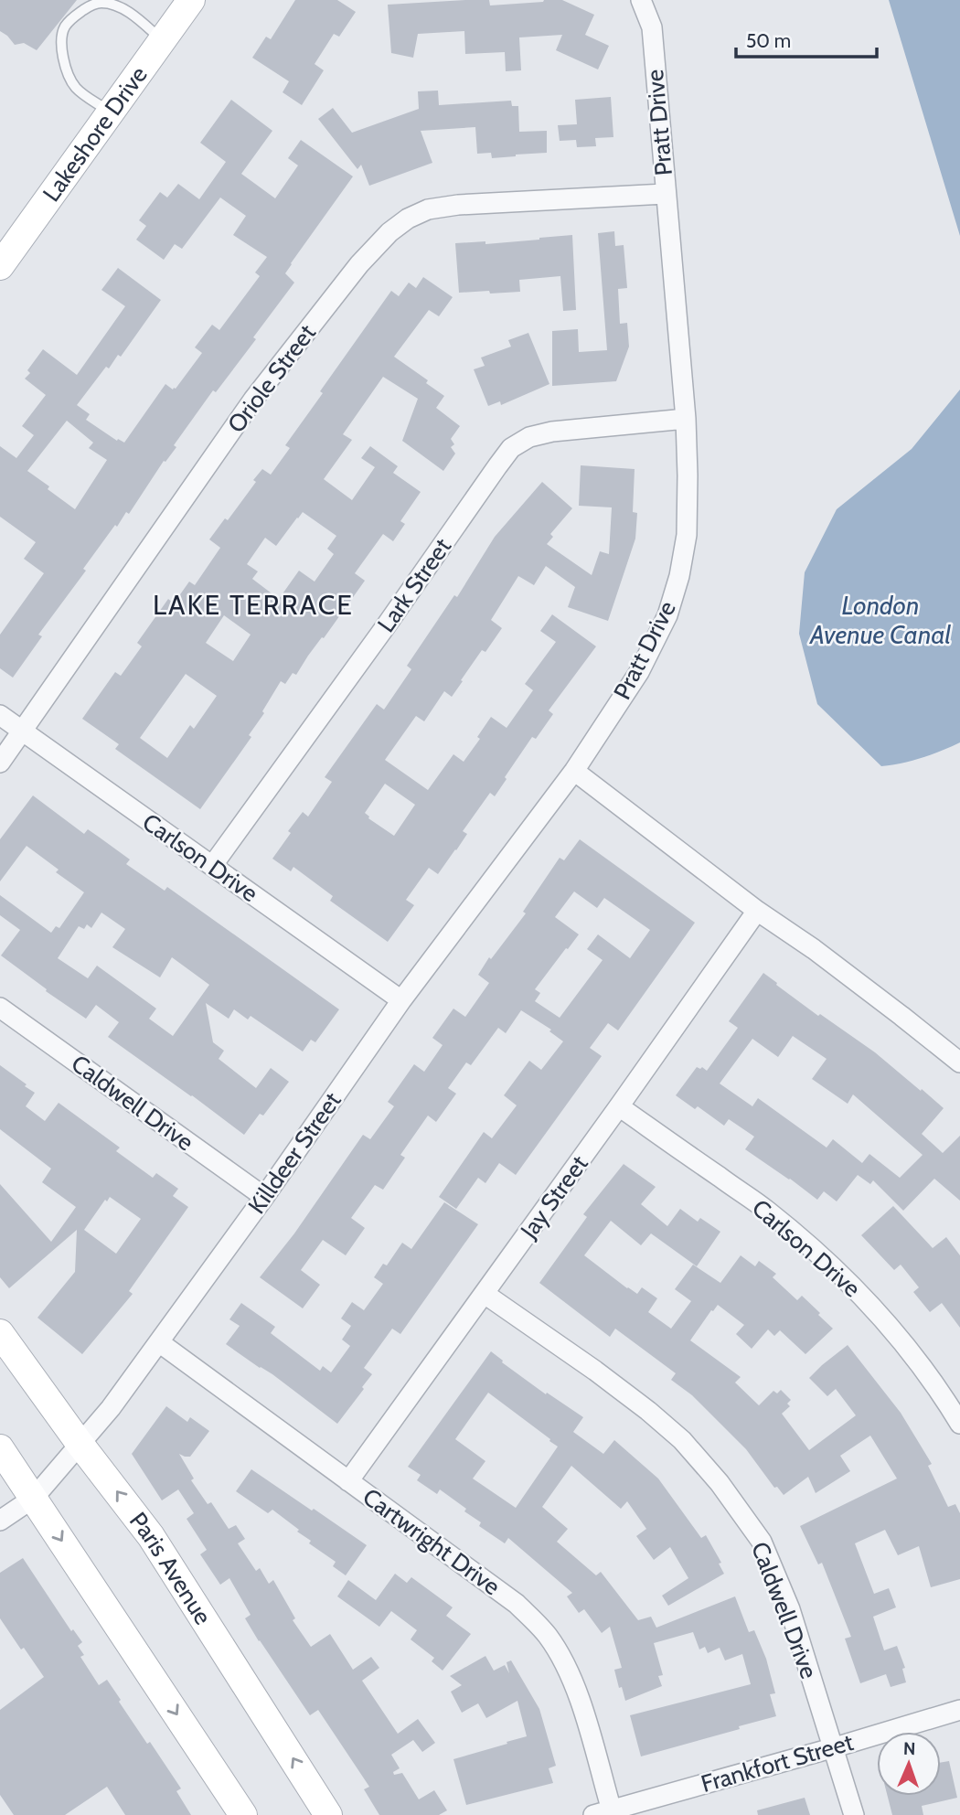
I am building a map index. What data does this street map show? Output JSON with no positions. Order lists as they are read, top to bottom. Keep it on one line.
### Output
{"streets":{"street":["Pratt Drive","Lakeshore Drive","Oriole Street","Lark Street","Carlson Drive","Caldwell Drive","Killdeer Street","Jay Street","Cartwright Drive","Paris Avenue","Frankfort Street"]},"crossings":[["Pratt Drive","Oriole Street"],["Pratt Drive","Lark Street"],["Pratt Drive","Killdeer Street"],["Oriole Street","Carlson Drive"],["Lark Street","Carlson Drive"],["Carlson Drive","Killdeer Street"],["Carlson Drive","Jay Street"],["Caldwell Drive","Killdeer Street"],["Caldwell Drive","Jay Street"],["Caldwell Drive","Frankfort Street"],["Killdeer Street","Cartwright Drive"],["Killdeer Street","Paris Avenue"],["Jay Street","Cartwright Drive"],["Cartwright Drive","Frankfort Street"]],"districts":["LAKE TERRACE"],"water":["London Avenue Canal"],"scale_bar":"50 m","north":"top"}
